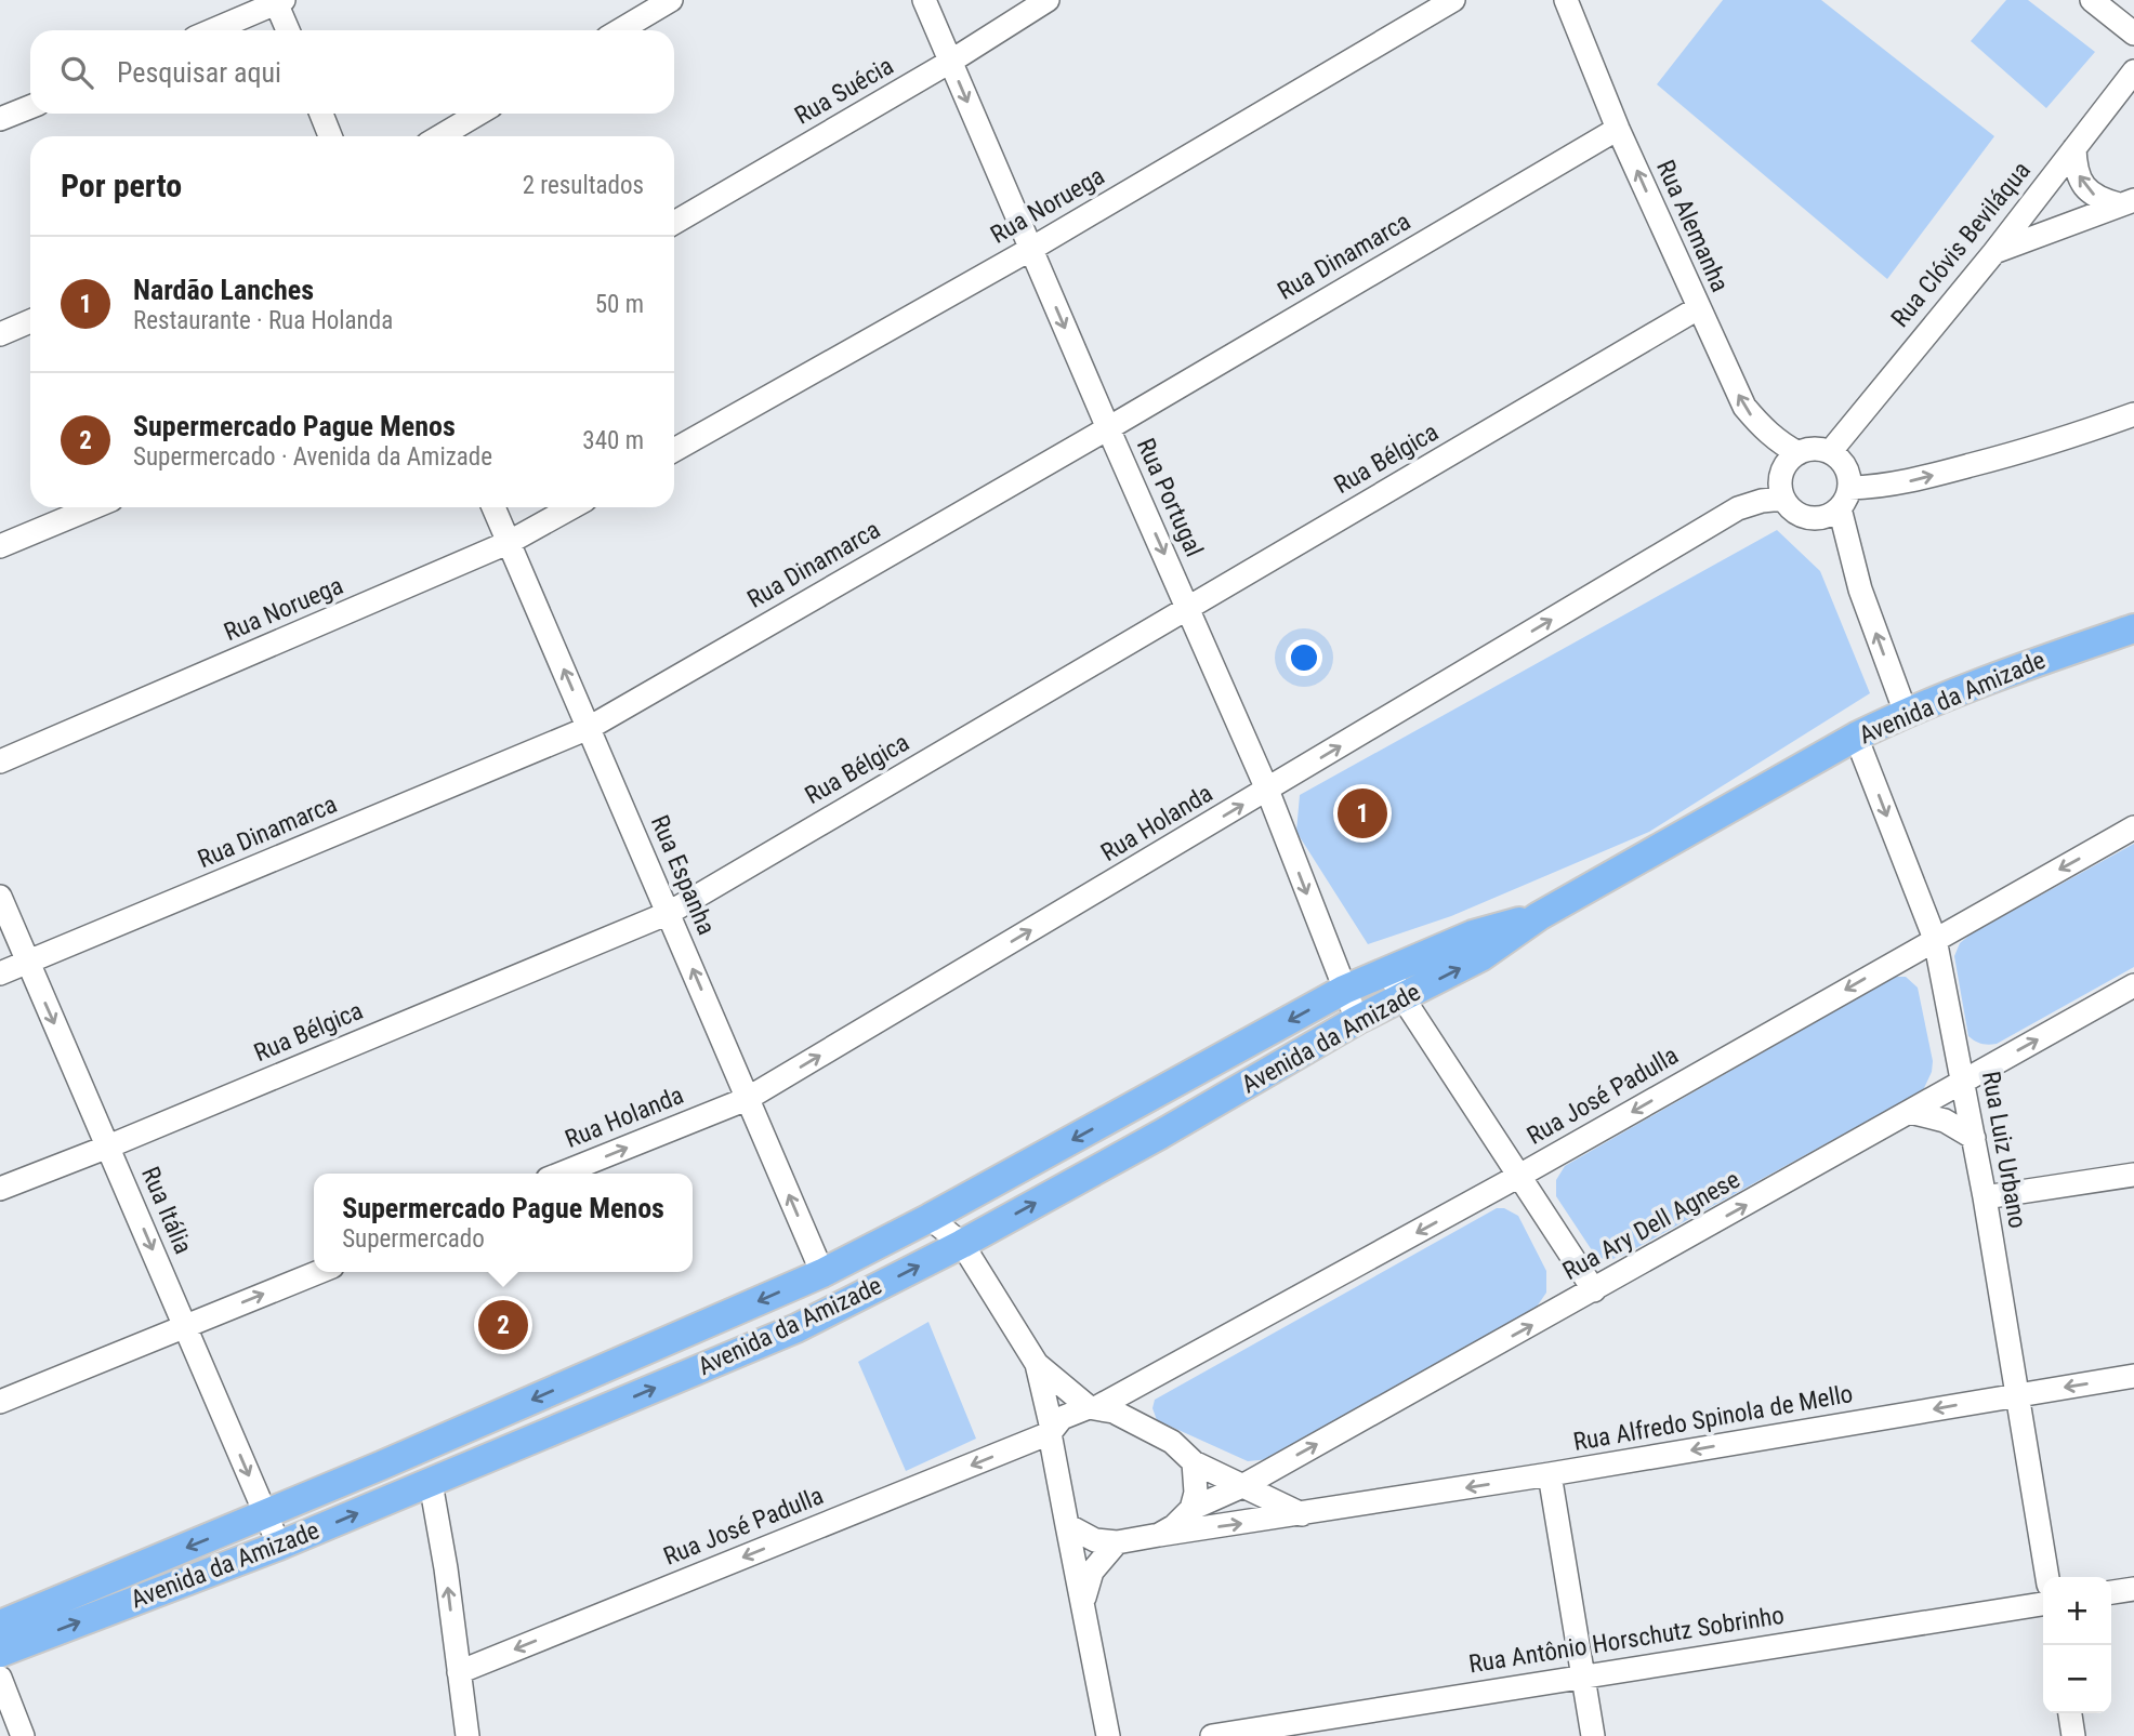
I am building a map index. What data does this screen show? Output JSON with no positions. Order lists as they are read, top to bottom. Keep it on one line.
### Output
{"streets":{"main road":["Avenida da Amizade"],"street":["Rua Suécia","Rua Noruega","Rua Alemanha","Rua Clóvis Beviláqua","Rua Dinamarca","Rua Bélgica","Rua Portugal","Rua Holanda","Rua Espanha","Rua José Padulla","Rua Luiz Urbano","Rua Itália","Rua Ary Dell Agnese","Rua Alfredo Spinola de Mello","Rua Antônio Horschutz Sobrinho"]},"crossings":[["Rua Suécia","Rua Portugal"],["Rua Noruega","Rua Portugal"],["Rua Noruega","Rua Espanha"],["Rua Alemanha","Rua Clóvis Beviláqua"],["Rua Alemanha","Rua Dinamarca"],["Rua Alemanha","Rua Bélgica"],["Rua Alemanha","Rua Holanda"],["Rua Clóvis Beviláqua","Rua Holanda"],["Rua Dinamarca","Rua Portugal"],["Rua Dinamarca","Rua Espanha"],["Rua Dinamarca","Rua Itália"],["Rua Bélgica","Rua Portugal"],["Rua Bélgica","Rua Espanha"],["Rua Bélgica","Rua Itália"],["Rua Portugal","Avenida da Amizade"],["Rua Portugal","Rua Holanda"],["Avenida da Amizade","Rua Espanha"],["Avenida da Amizade","Rua Luiz Urbano"],["Avenida da Amizade","Rua Itália"],["Rua Holanda","Rua Espanha"],["Rua José Padulla","Rua Luiz Urbano"],["Rua José Padulla","Rua Ary Dell Agnese"],["Rua José Padulla","Rua Alfredo Spinola de Mello"],["Rua Luiz Urbano","Rua Ary Dell Agnese"],["Rua Luiz Urbano","Rua Alfredo Spinola de Mello"],["Rua Ary Dell Agnese","Rua Alfredo Spinola de Mello"]],"one_way":["Rua Alemanha","Rua Portugal","Rua Holanda","Rua Espanha","Rua José Padulla","Rua Itália","Rua Ary Dell Agnese"],"page":{"search":"Pesquisar aqui","heading":["Por perto","2 resultados"],"list":[{"mark":"1","name":"Nardão Lanches","note":"Restaurante · Rua Holanda","value":"50 m"},{"mark":"2","name":"Supermercado Pague Menos","note":"Supermercado · Avenida da Amizade","value":"340 m"}],"pins":["1","2"],"popup":["Supermercado Pague Menos","Supermercado"],"map_buttons":["+","−"]}}
